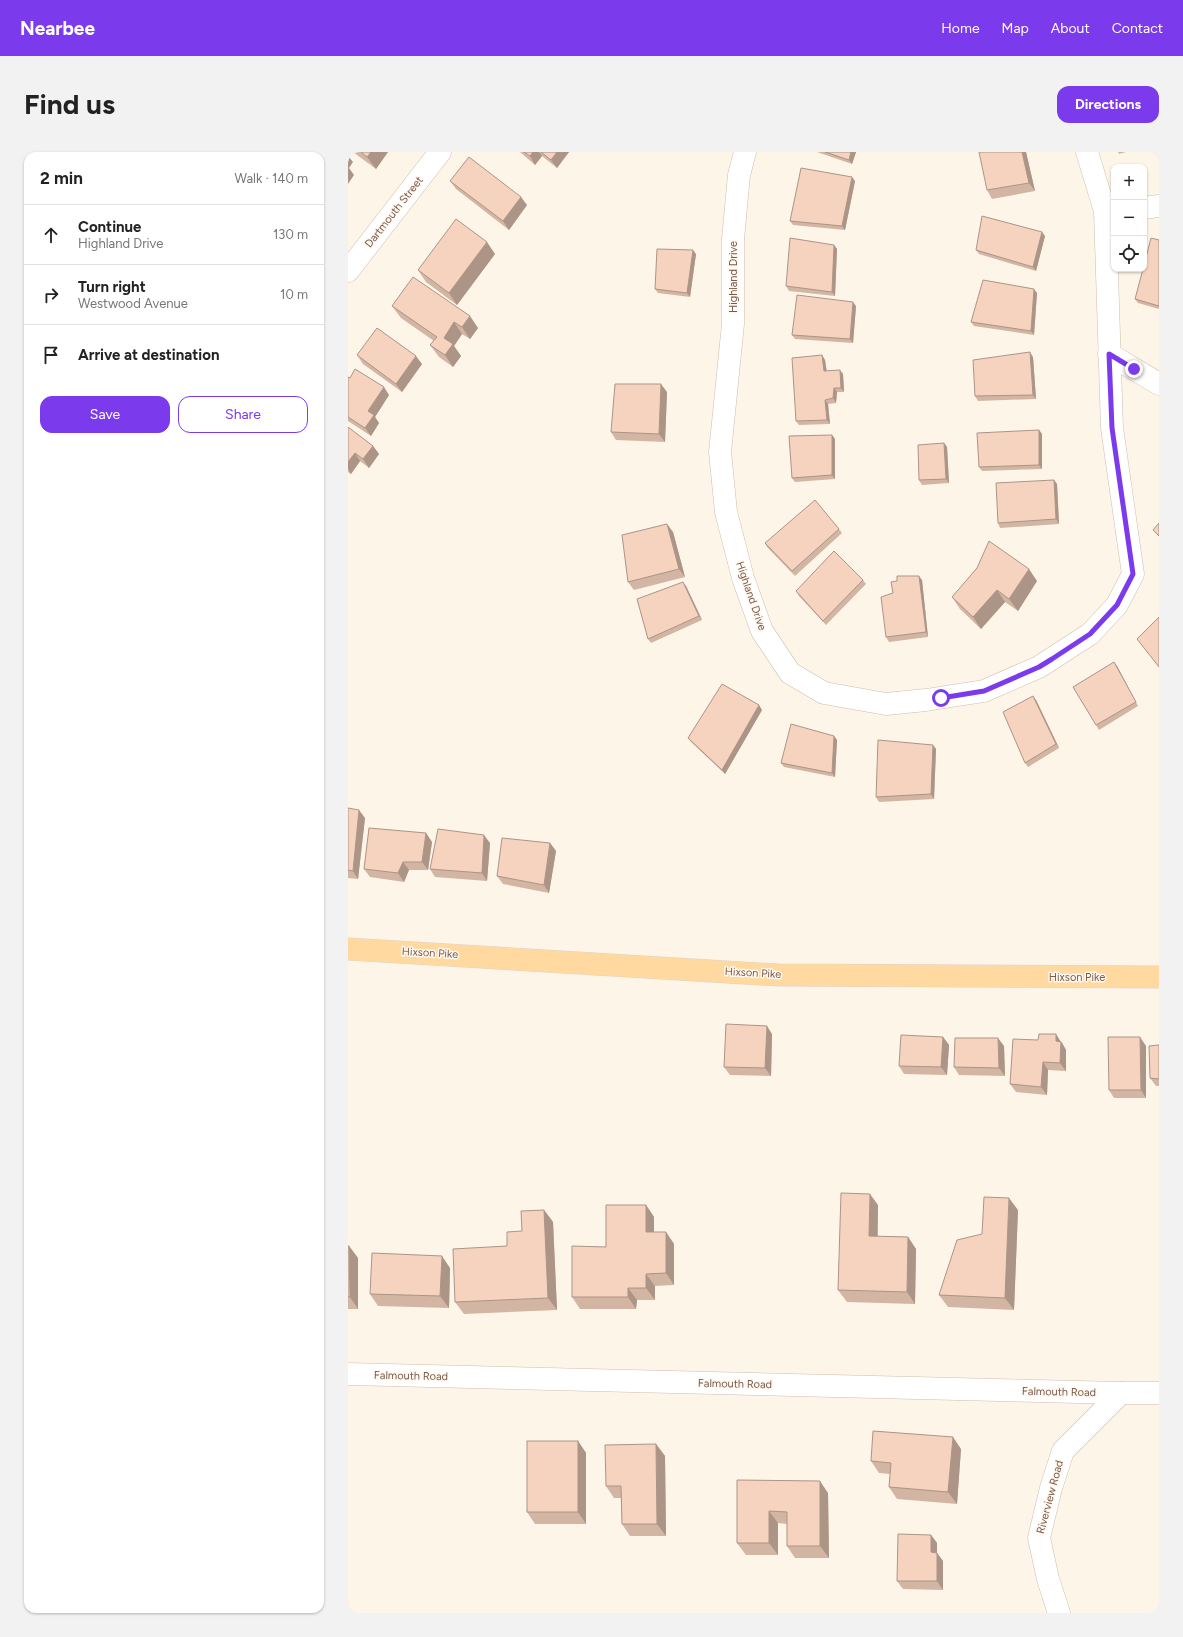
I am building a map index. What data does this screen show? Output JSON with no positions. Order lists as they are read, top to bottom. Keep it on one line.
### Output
{"streets":{"main road":["Hixson Pike"],"street":["Dartmouth Street","Highland Drive","Falmouth Road","Riverview Road"]},"crossings":[["Falmouth Road","Riverview Road"]],"page":{"header":"Nearbee","nav":["Home","Map","About","Contact"],"buttons":["Directions",["Save","Share"]],"title":"Find us","heading":["2 min","Walk · 140 m"],"map_buttons":["+","−"],"list":[["Continue","Highland Drive","130 m"],["Turn right","Westwood Avenue","10 m"],"Arrive at destination"]}}
